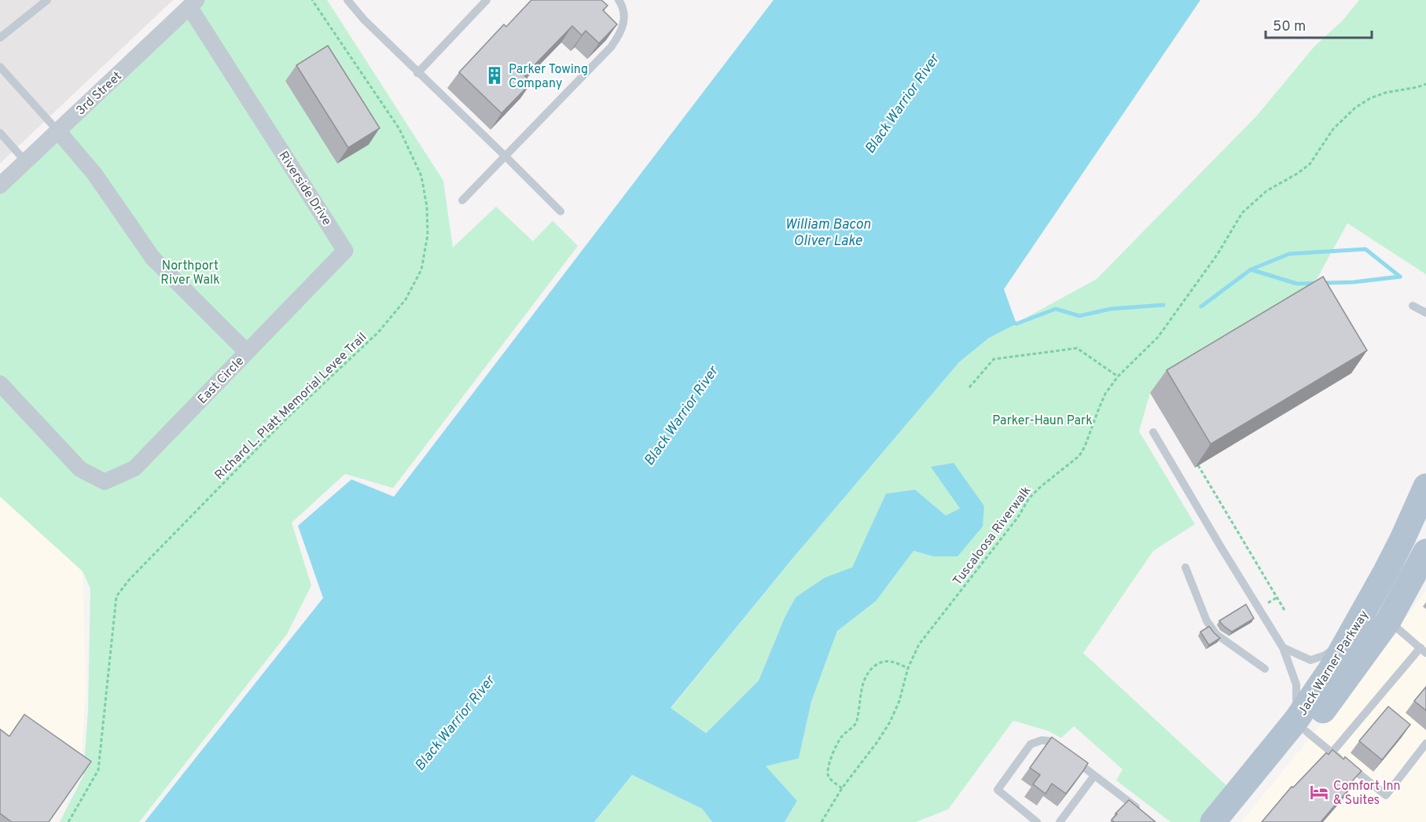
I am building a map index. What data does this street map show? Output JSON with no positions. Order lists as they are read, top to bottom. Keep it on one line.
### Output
{"streets":{"main road":["Jack Warner Parkway"],"street":["3rd Street","Riverside Drive","East Circle"],"path":["Richard L. Platt Memorial Levee Trail","Tuscaloosa Riverwalk"]},"crossings":[["3rd Street","Riverside Drive"],["3rd Street","East Circle"],["Riverside Drive","East Circle"]],"water":["Black Warrior River","William Bacon Oliver Lake"],"parks":["Northport River Walk","Parker-Haun Park"],"places":{"building":["Parker Towing Company"],"hotel":["Comfort Inn & Suites"]},"scale_bar":"50 m"}
